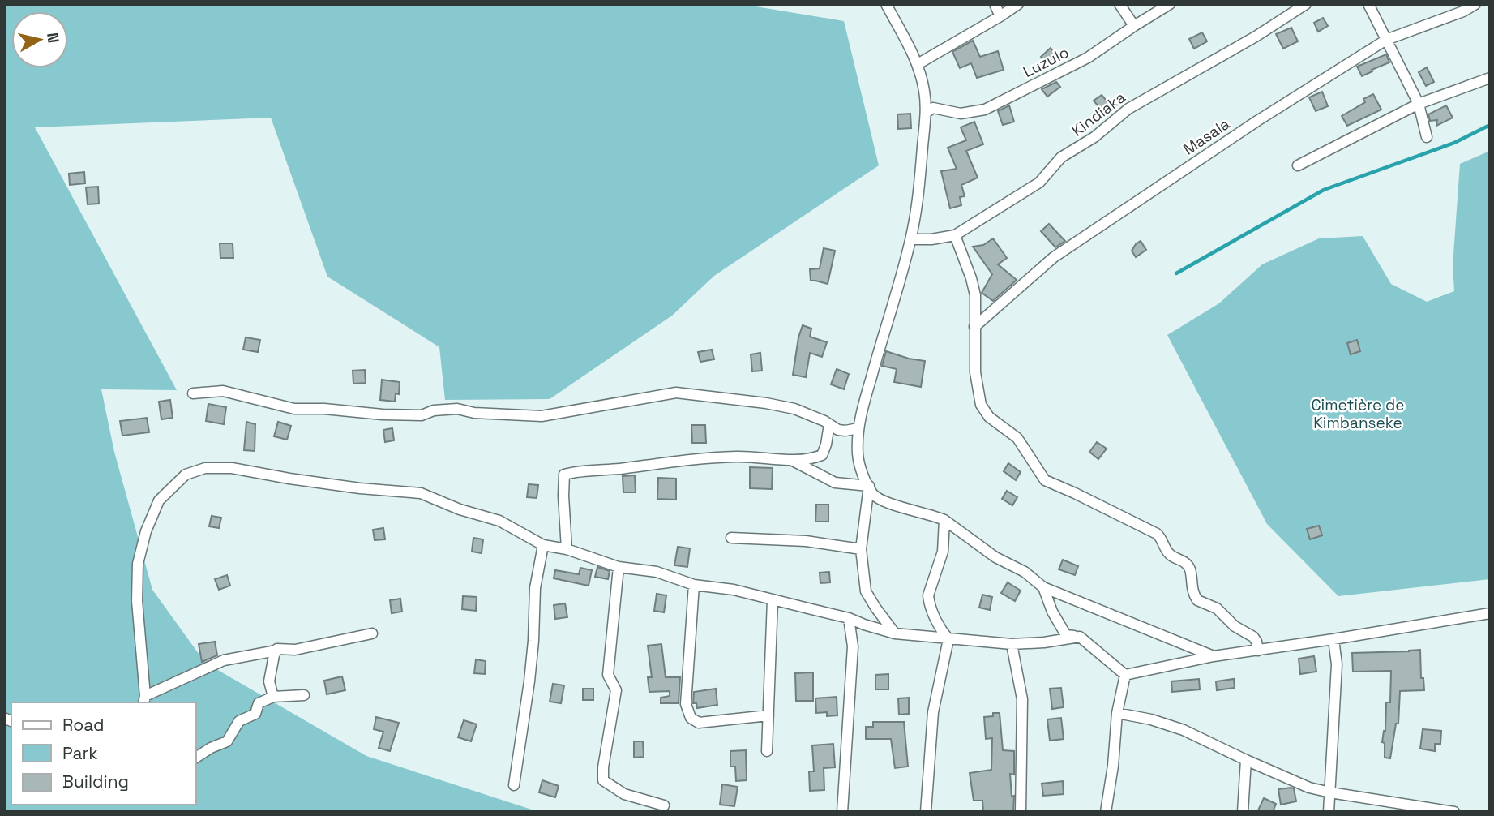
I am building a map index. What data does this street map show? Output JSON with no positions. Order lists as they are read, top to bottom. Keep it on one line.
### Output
{"streets":{"street":["Luzulo","Kindiaka","Masala"]},"parks":["Cimetière de Kimbanseke"],"legend":["Road","Park","Building"],"north":"right"}
